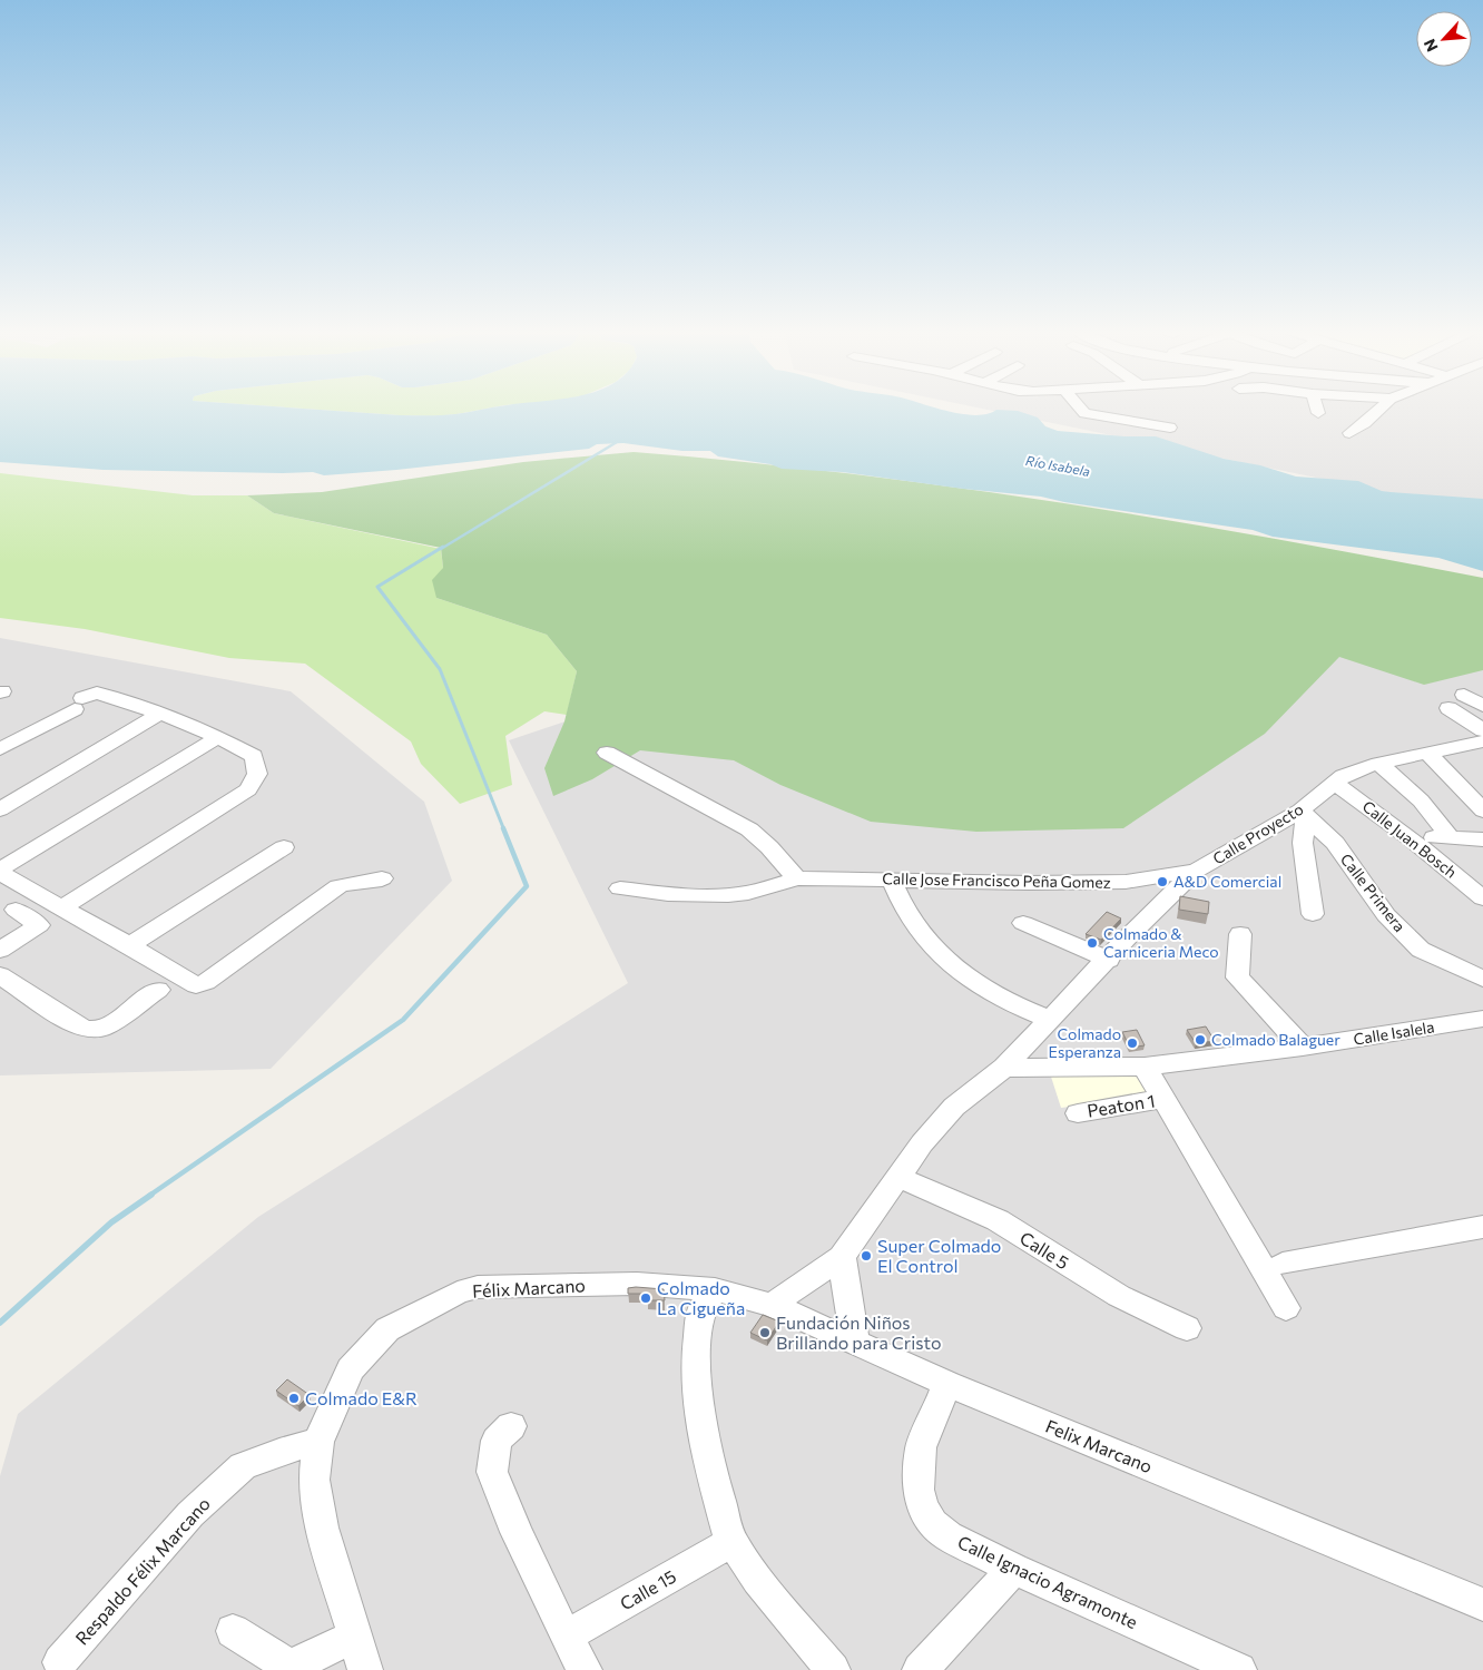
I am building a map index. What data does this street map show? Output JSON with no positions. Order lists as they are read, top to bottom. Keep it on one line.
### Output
{"streets":{"street":["Calle Proyecto","Calle Juan Bosch","Calle Jose Francisco Peña Gomez","Calle Primera","Calle Isalela","Peaton 1","Calle 5","Félix Marcano","Felix Marcano","Respaldo Félix Marcano","Calle Ignacio Agramonte","Calle 15"]},"crossings":[["Calle Proyecto","Calle Juan Bosch"],["Calle Proyecto","Calle Jose Francisco Peña Gomez"],["Calle Proyecto","Calle Primera"],["Calle Proyecto","Calle Isalela"],["Calle Proyecto","Calle 5"],["Félix Marcano","Felix Marcano"],["Félix Marcano","Respaldo Félix Marcano"],["Felix Marcano","Calle Ignacio Agramonte"]],"water":["Río Isabela"],"places":["A&D Comercial","Colmado & Carniceria Meco","Colmado Balaguer","Colmado Esperanza","Super Colmado El Control","Colmado La Cigueña","Fundación Niños Brillando para Cristo","Colmado E&R"],"north":"bottom left"}
